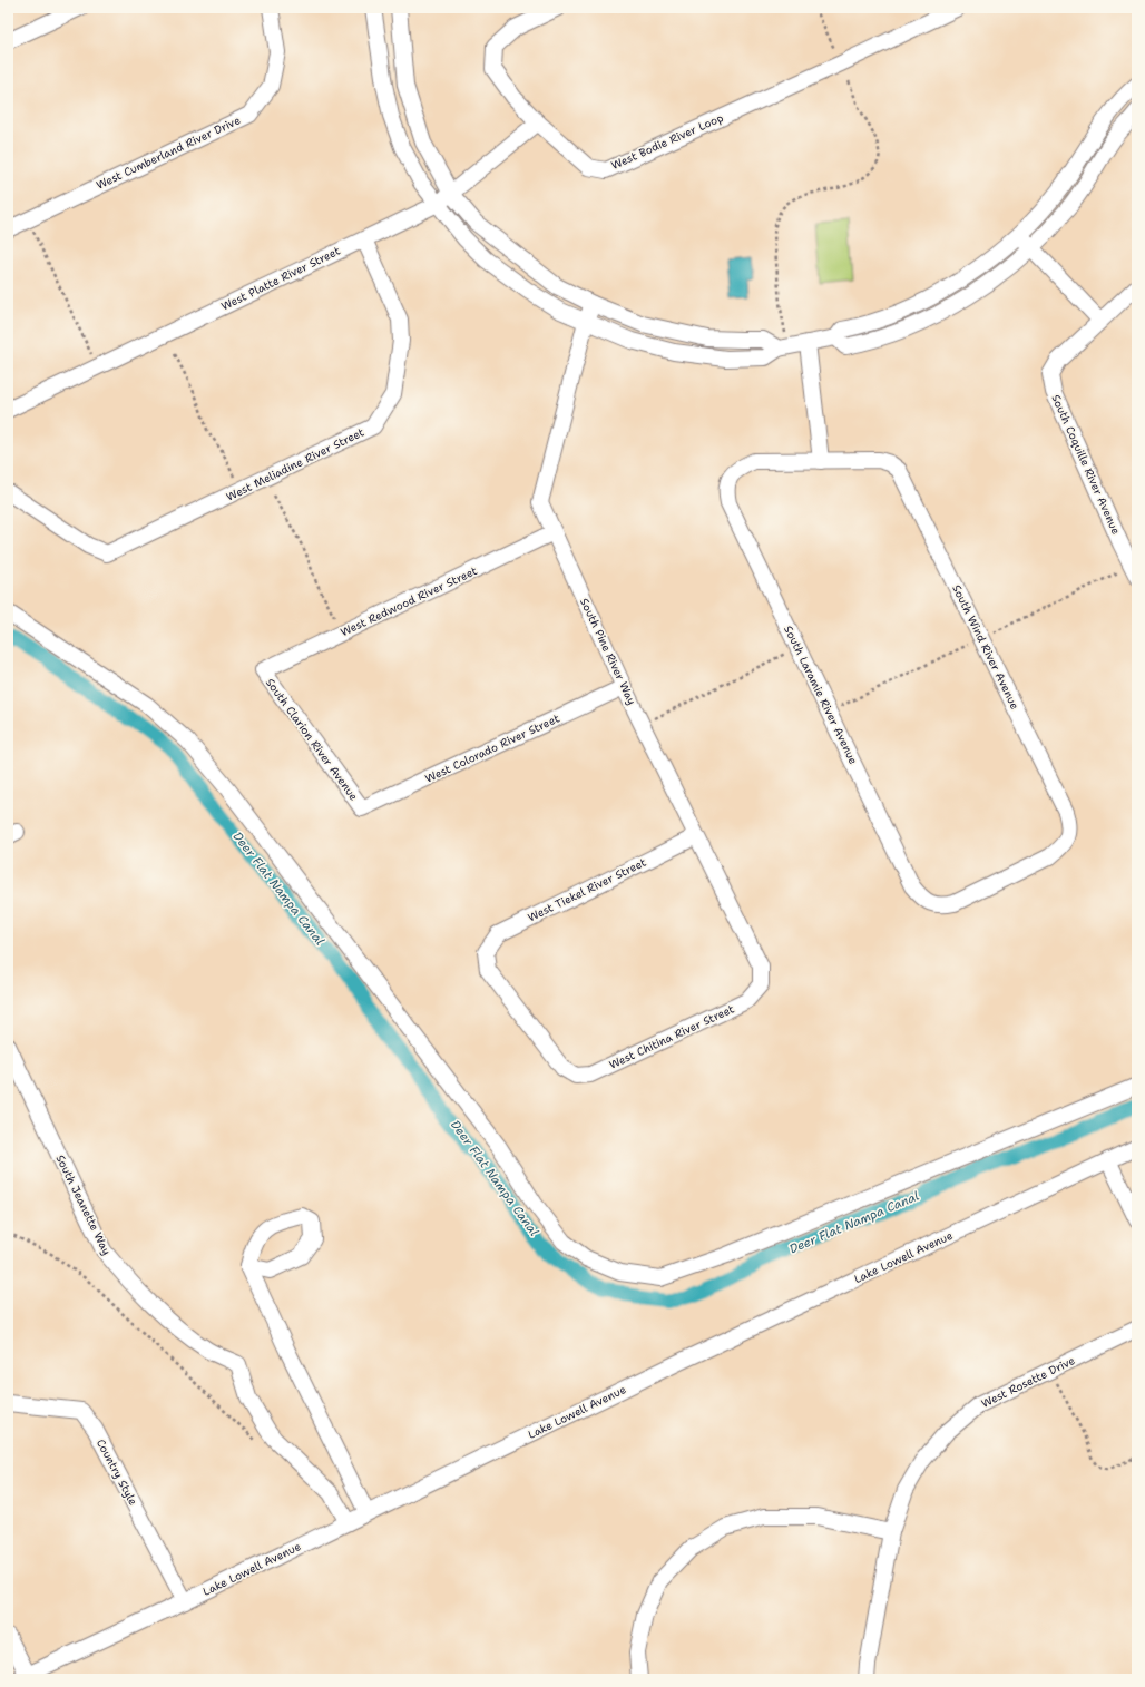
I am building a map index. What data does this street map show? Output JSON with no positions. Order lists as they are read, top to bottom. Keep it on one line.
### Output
{"streets":{"street":["West Bodie River Loop","West Cumberland River Drive","West Platte River Street","West Meliadine River Street","South Coquille River Avenue","West Redwood River Street","South Wind River Avenue","South Pine River Way","South Laramie River Avenue","South Clarion River Avenue","West Colorado River Street","West Tiekel River Street","West Chitina River Street","South Jeanette Way","Lake Lowell Avenue","West Rosette Drive","Country Style"]},"crossings":[["West Bodie River Loop","West Platte River Street"],["West Platte River Street","West Meliadine River Street"],["West Redwood River Street","South Pine River Way"],["West Redwood River Street","South Clarion River Avenue"],["South Wind River Avenue","South Laramie River Avenue"],["South Pine River Way","West Colorado River Street"],["South Pine River Way","West Tiekel River Street"],["South Pine River Way","West Chitina River Street"],["South Clarion River Avenue","West Colorado River Street"],["West Tiekel River Street","West Chitina River Street"],["South Jeanette Way","Lake Lowell Avenue"],["Lake Lowell Avenue","Country Style"]],"water":["Deer Flat Nampa Canal"]}
